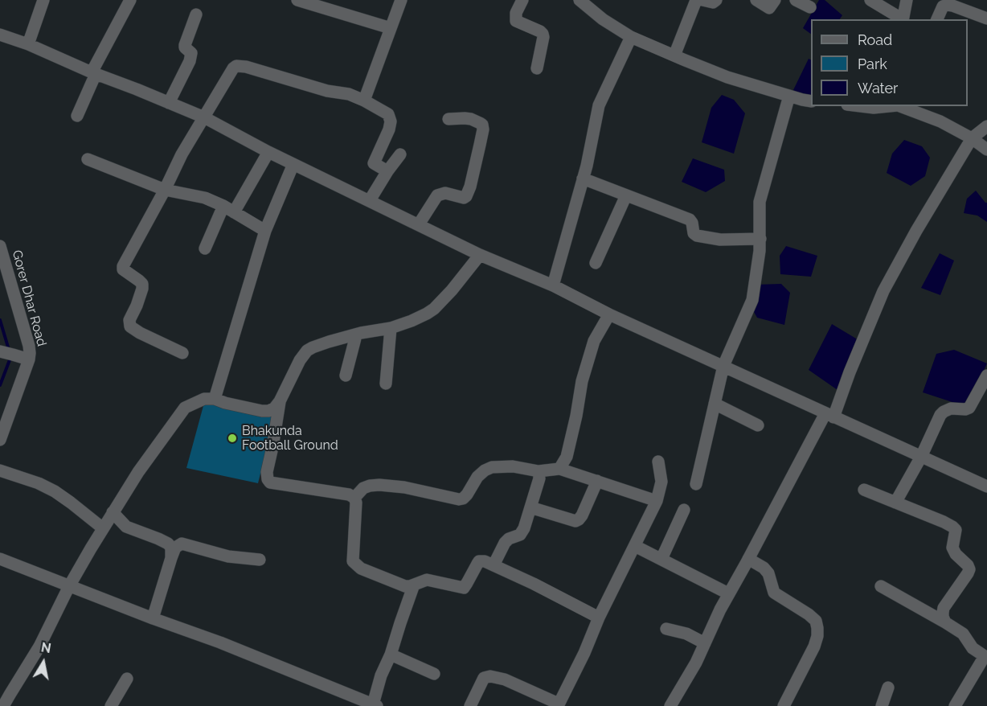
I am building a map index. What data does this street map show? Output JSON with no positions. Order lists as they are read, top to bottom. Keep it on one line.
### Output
{"streets":{"street":["Gorer Dhar Road"]},"places":["Bhakunda Football Ground"],"legend":["Road","Park","Water"],"north":"top"}
